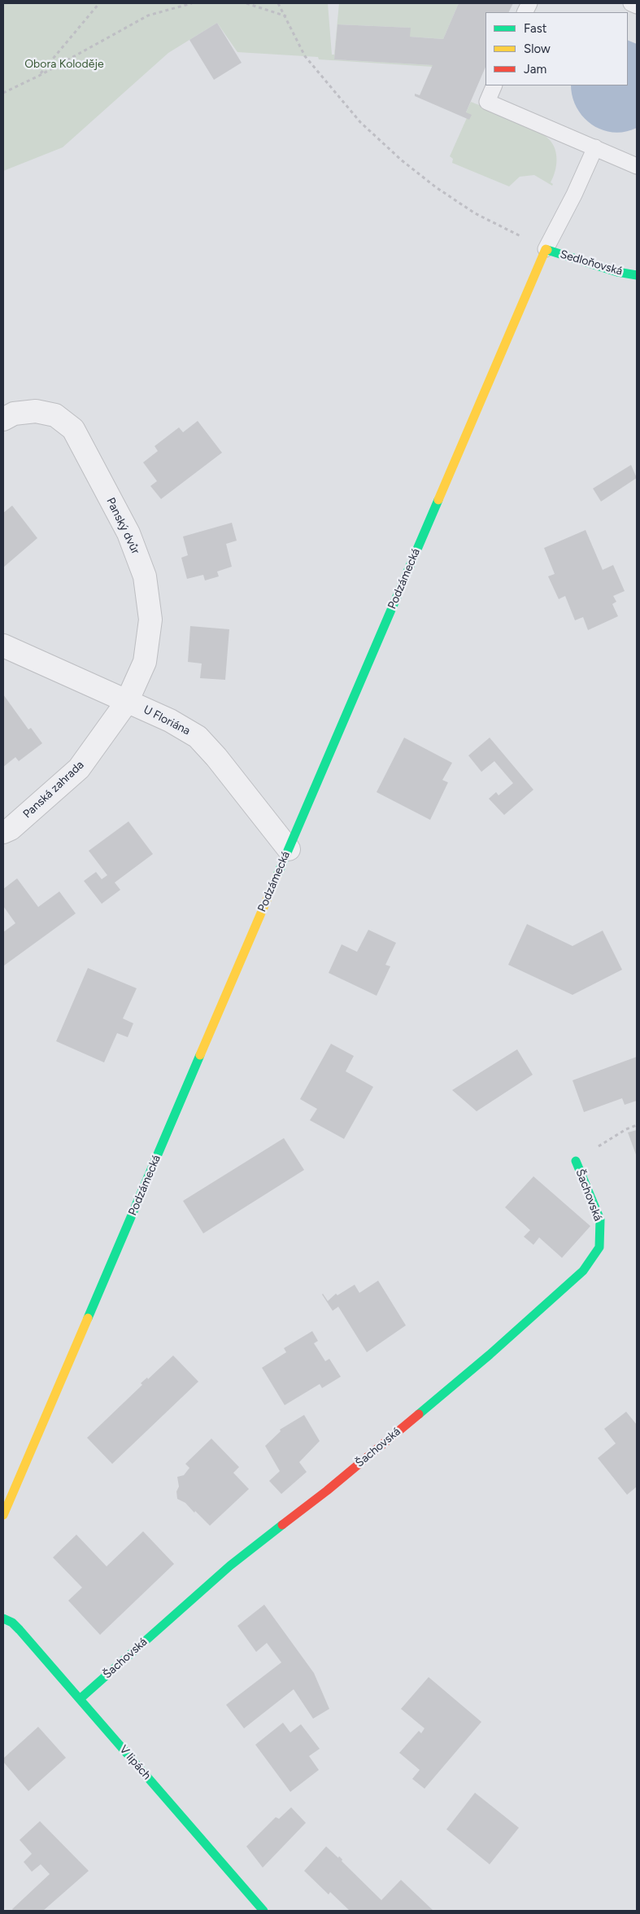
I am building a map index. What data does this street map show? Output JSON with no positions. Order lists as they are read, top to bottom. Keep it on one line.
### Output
{"streets":{"street":["Sedloňovská","Panský dvůr","Podzámecká","U Floriána","Panská zahrada","Šachovská","V lipách"]},"crossings":[["Sedloňovská","Podzámecká"],["Panský dvůr","U Floriána"],["Panský dvůr","Panská zahrada"],["Podzámecká","U Floriána"],["U Floriána","Panská zahrada"],["Šachovská","V lipách"]],"parks":["Obora Koloděje"],"legend":["Fast","Slow","Jam"]}
